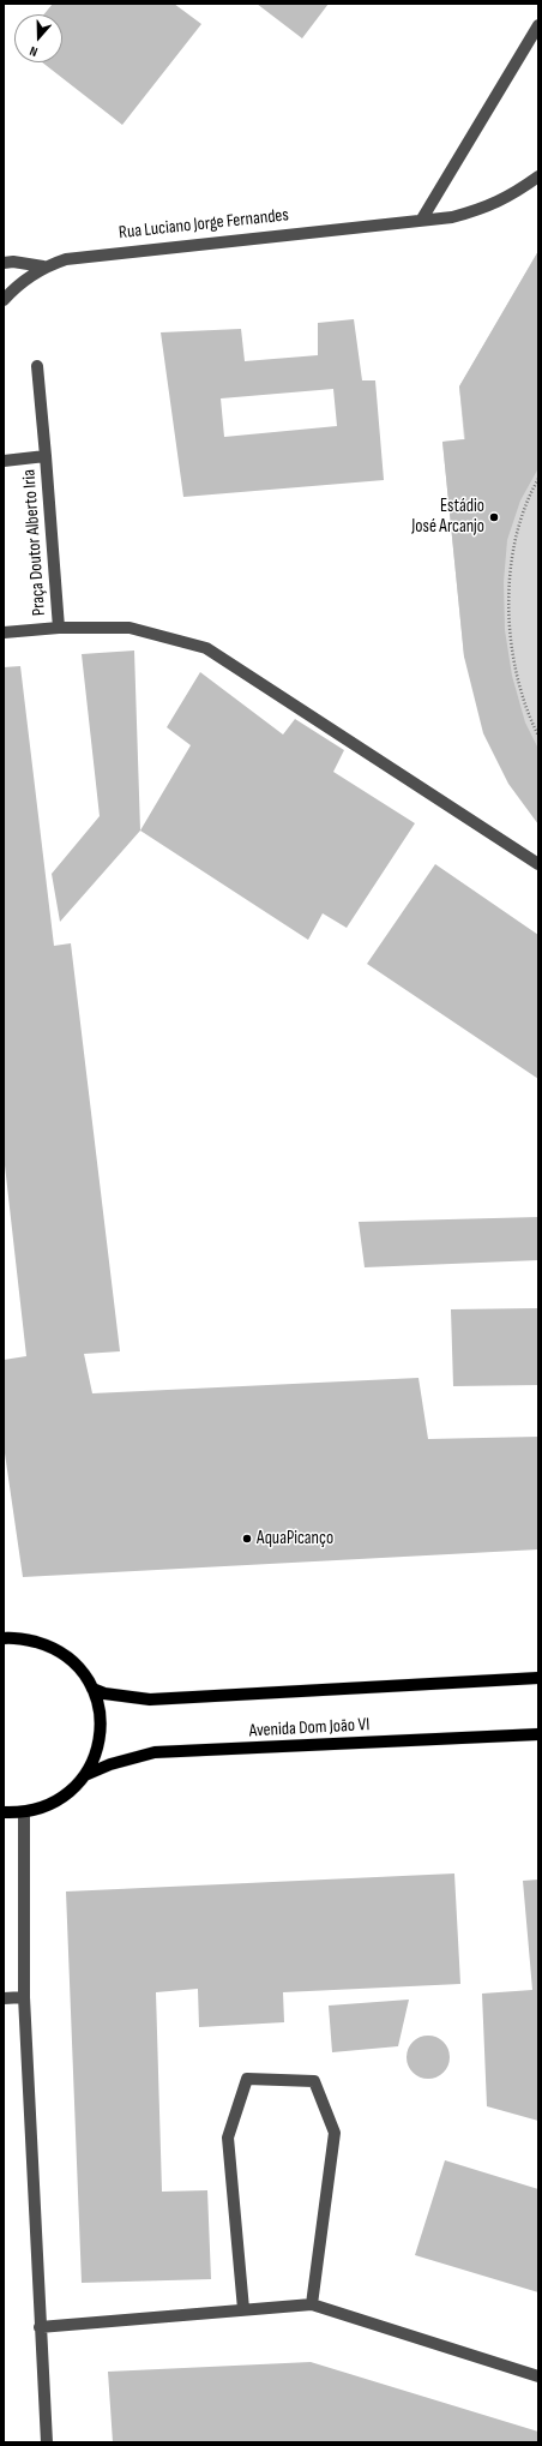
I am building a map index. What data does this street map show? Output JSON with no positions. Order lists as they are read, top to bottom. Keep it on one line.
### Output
{"streets":{"main road":["Avenida Dom João VI"],"street":["Rua Luciano Jorge Fernandes","Praça Doutor Alberto Iria"]},"places":["Estádio José Arcanjo","AquaPicanço"],"north":"bottom"}
